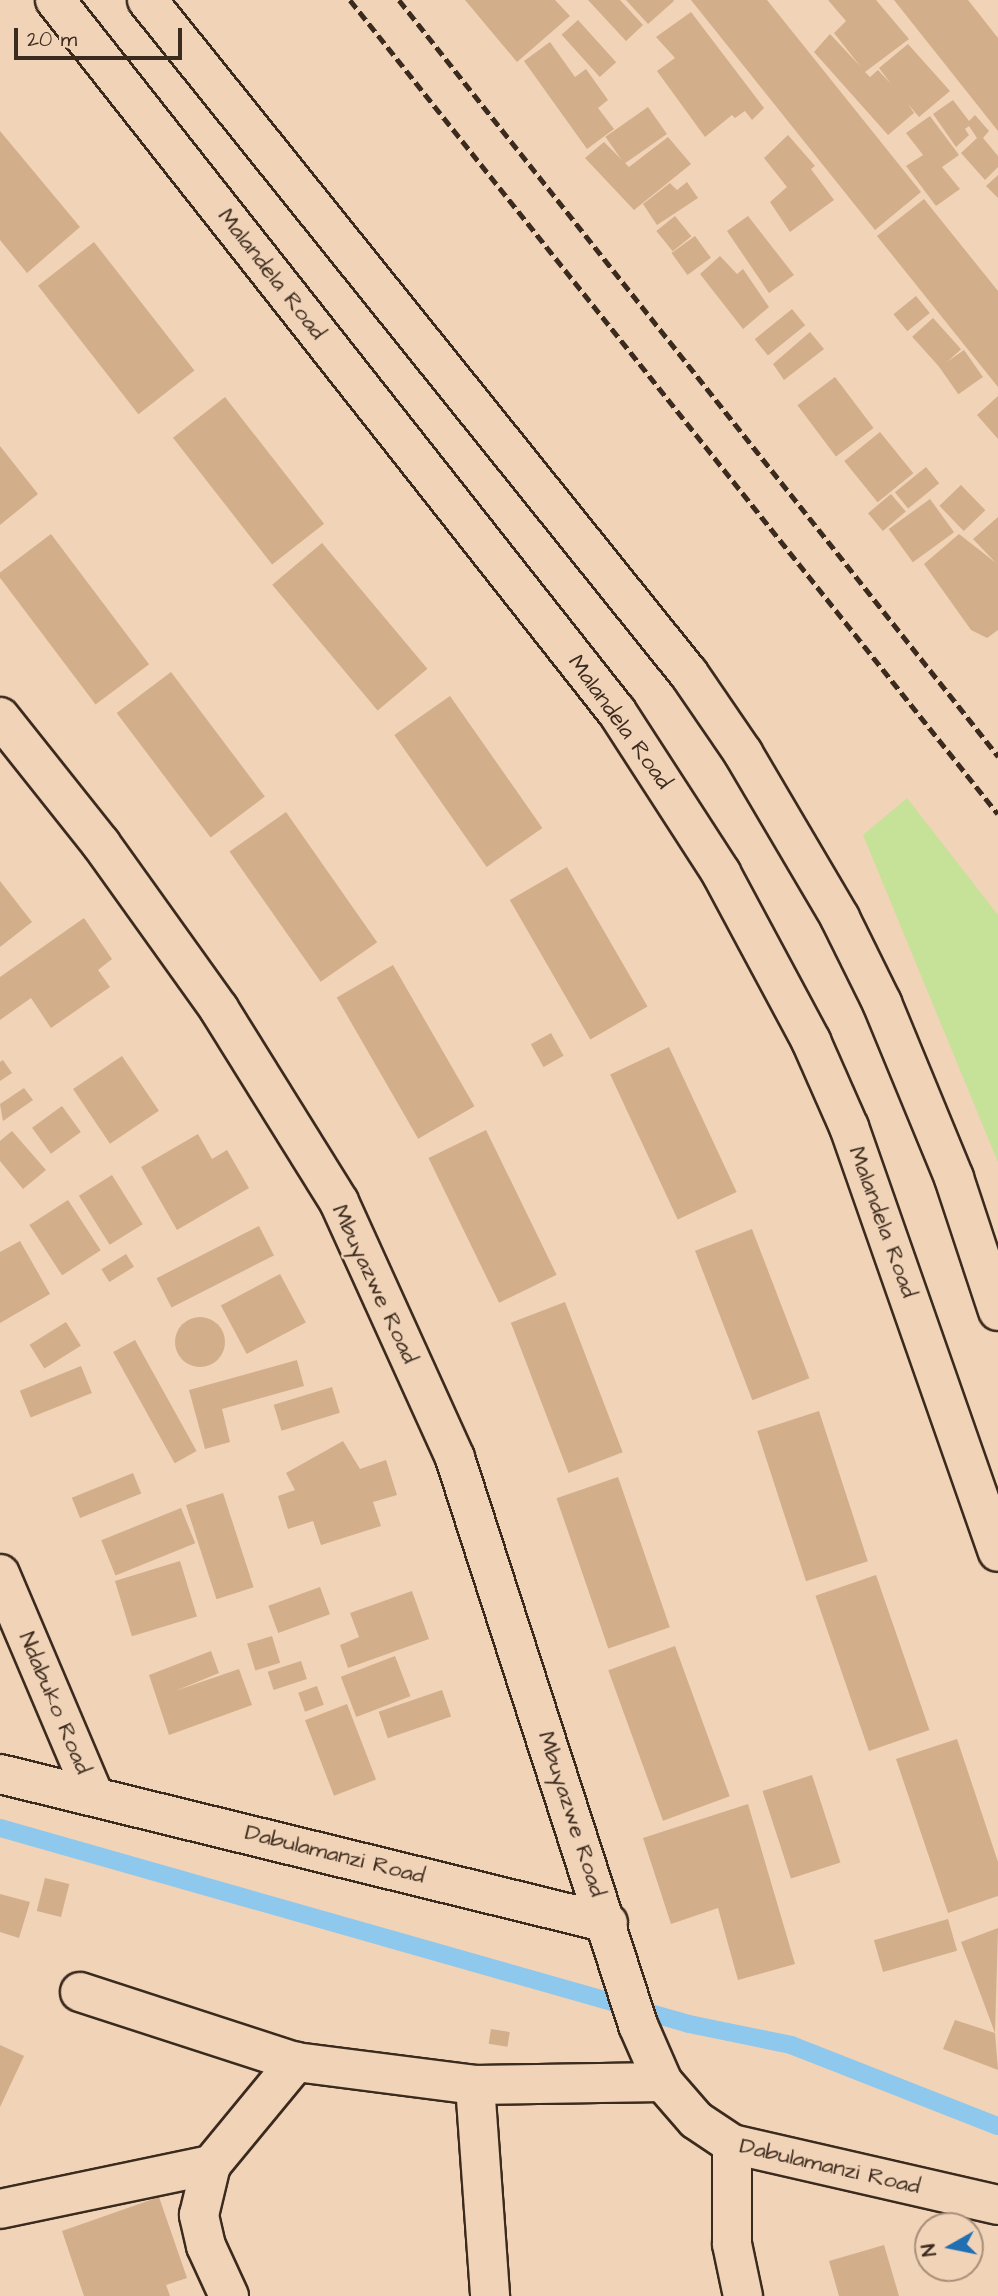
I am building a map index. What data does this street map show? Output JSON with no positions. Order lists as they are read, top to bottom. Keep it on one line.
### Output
{"streets":{"main road":["Malandela Road","Mbuyazwe Road","Ndabuko Road","Dabulamanzi Road"]},"crossings":[["Mbuyazwe Road","Dabulamanzi Road"],["Ndabuko Road","Dabulamanzi Road"]],"scale_bar":"20 m","north":"left"}
